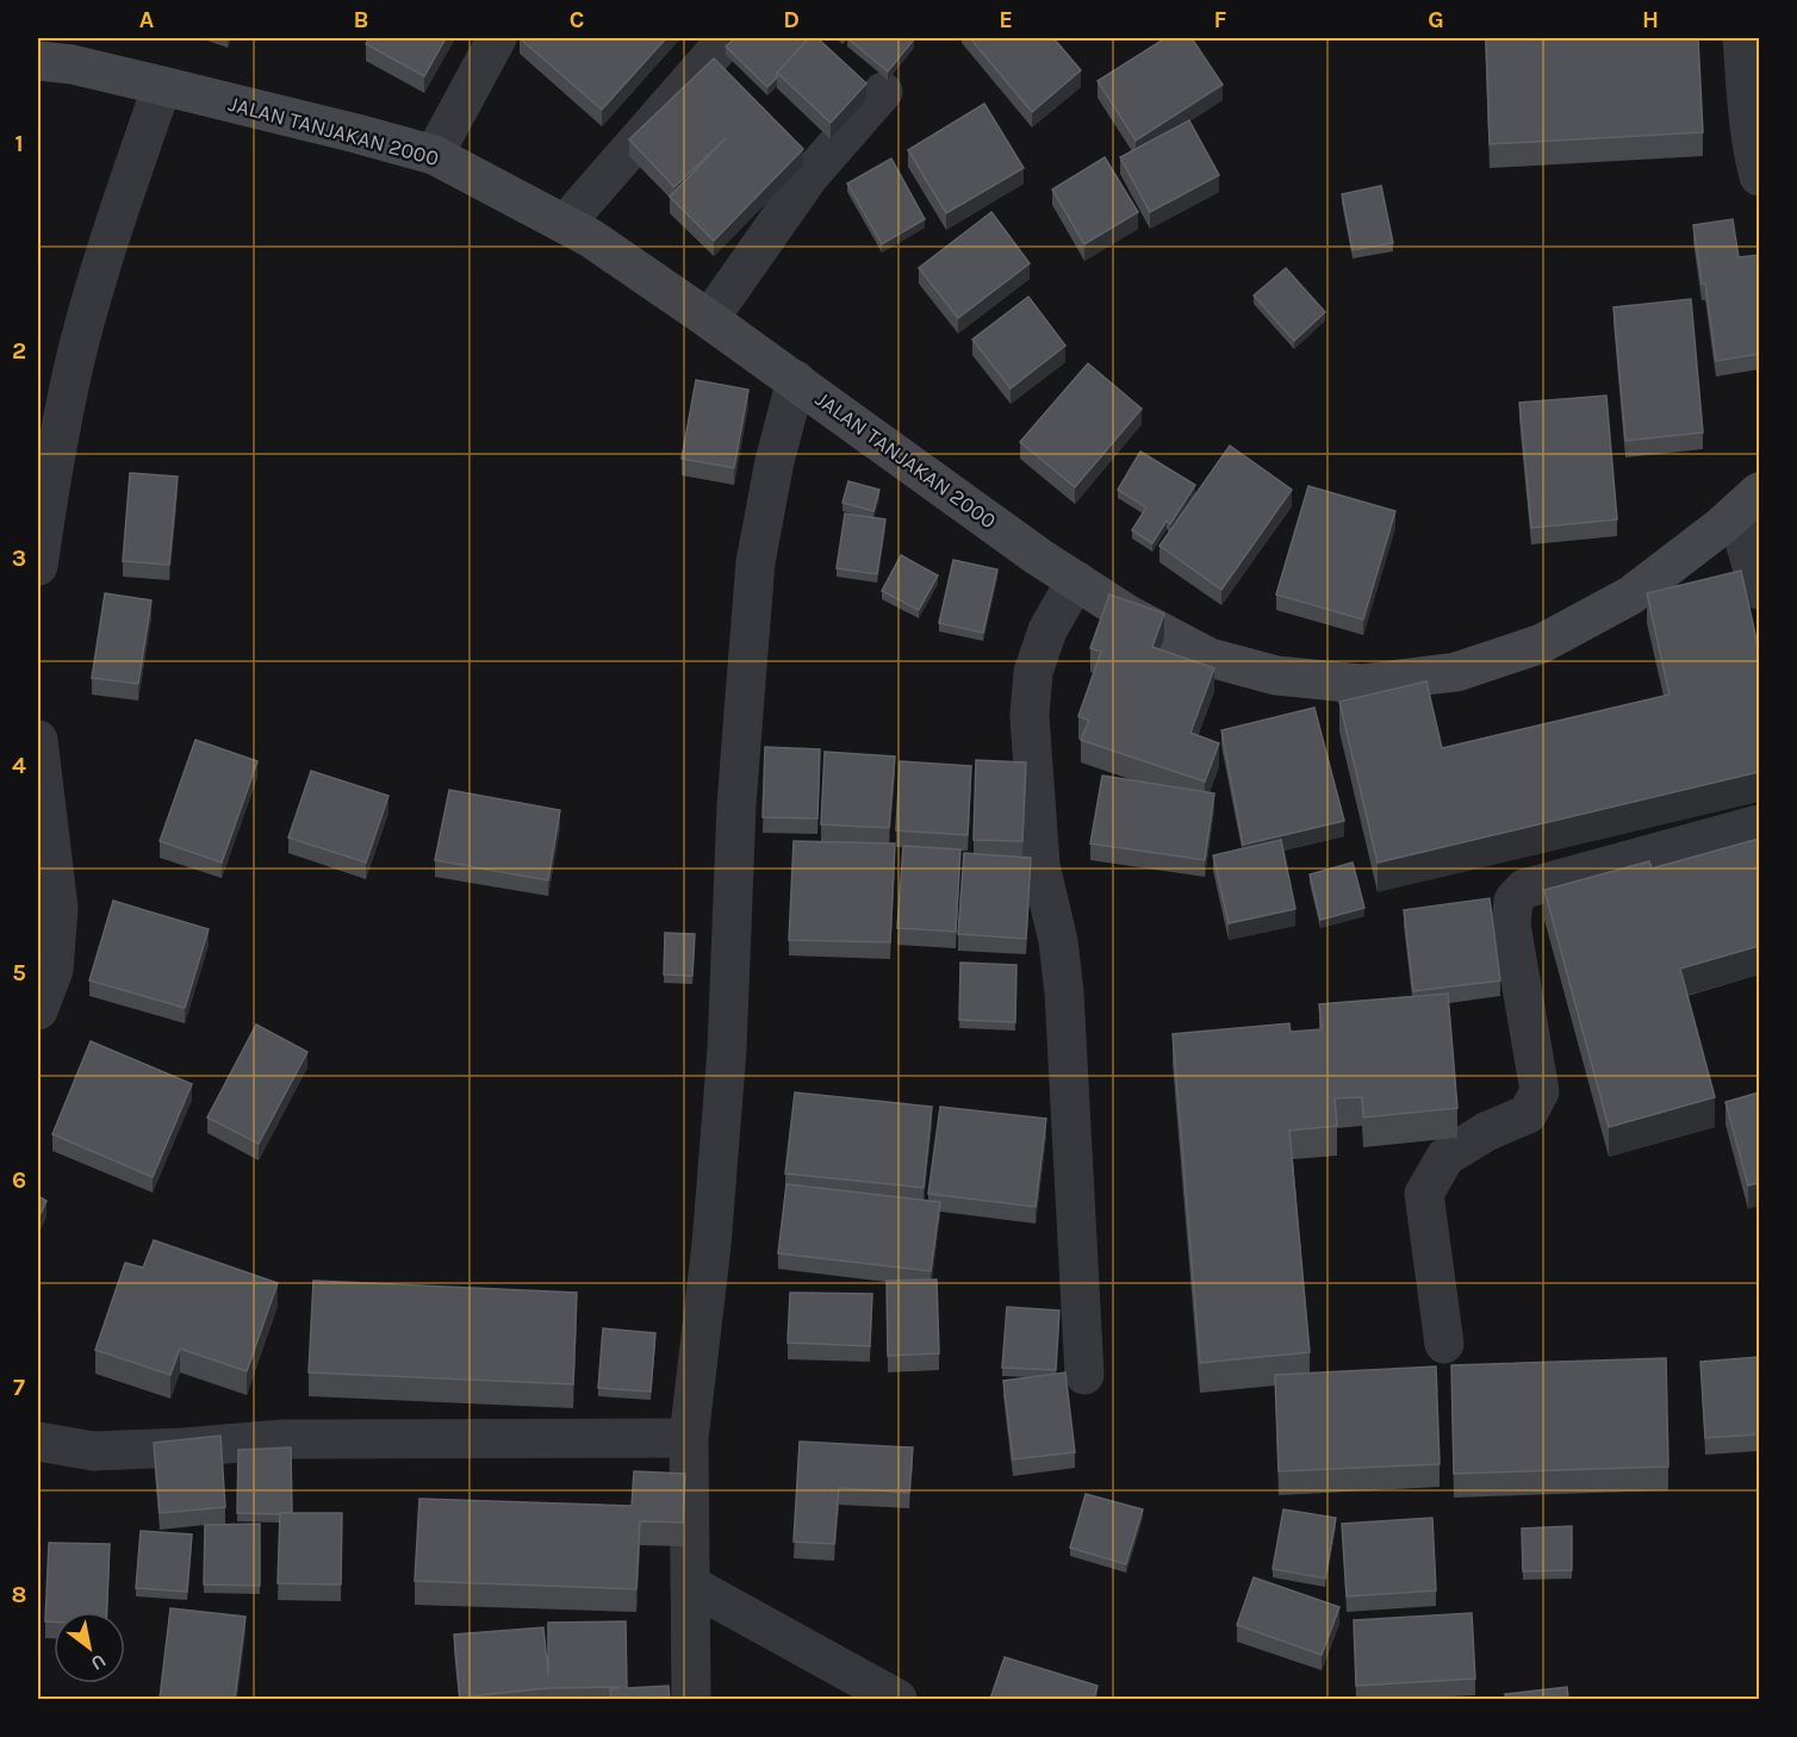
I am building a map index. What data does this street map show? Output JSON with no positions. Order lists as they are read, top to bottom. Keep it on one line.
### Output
{"streets":{"street":["JALAN TANJAKAN 2000"]},"north":"bottom right","grid":{"columns":["A","B","C","D","E","F","G","H"],"rows":["1","2","3","4","5","6","7","8"]}}
